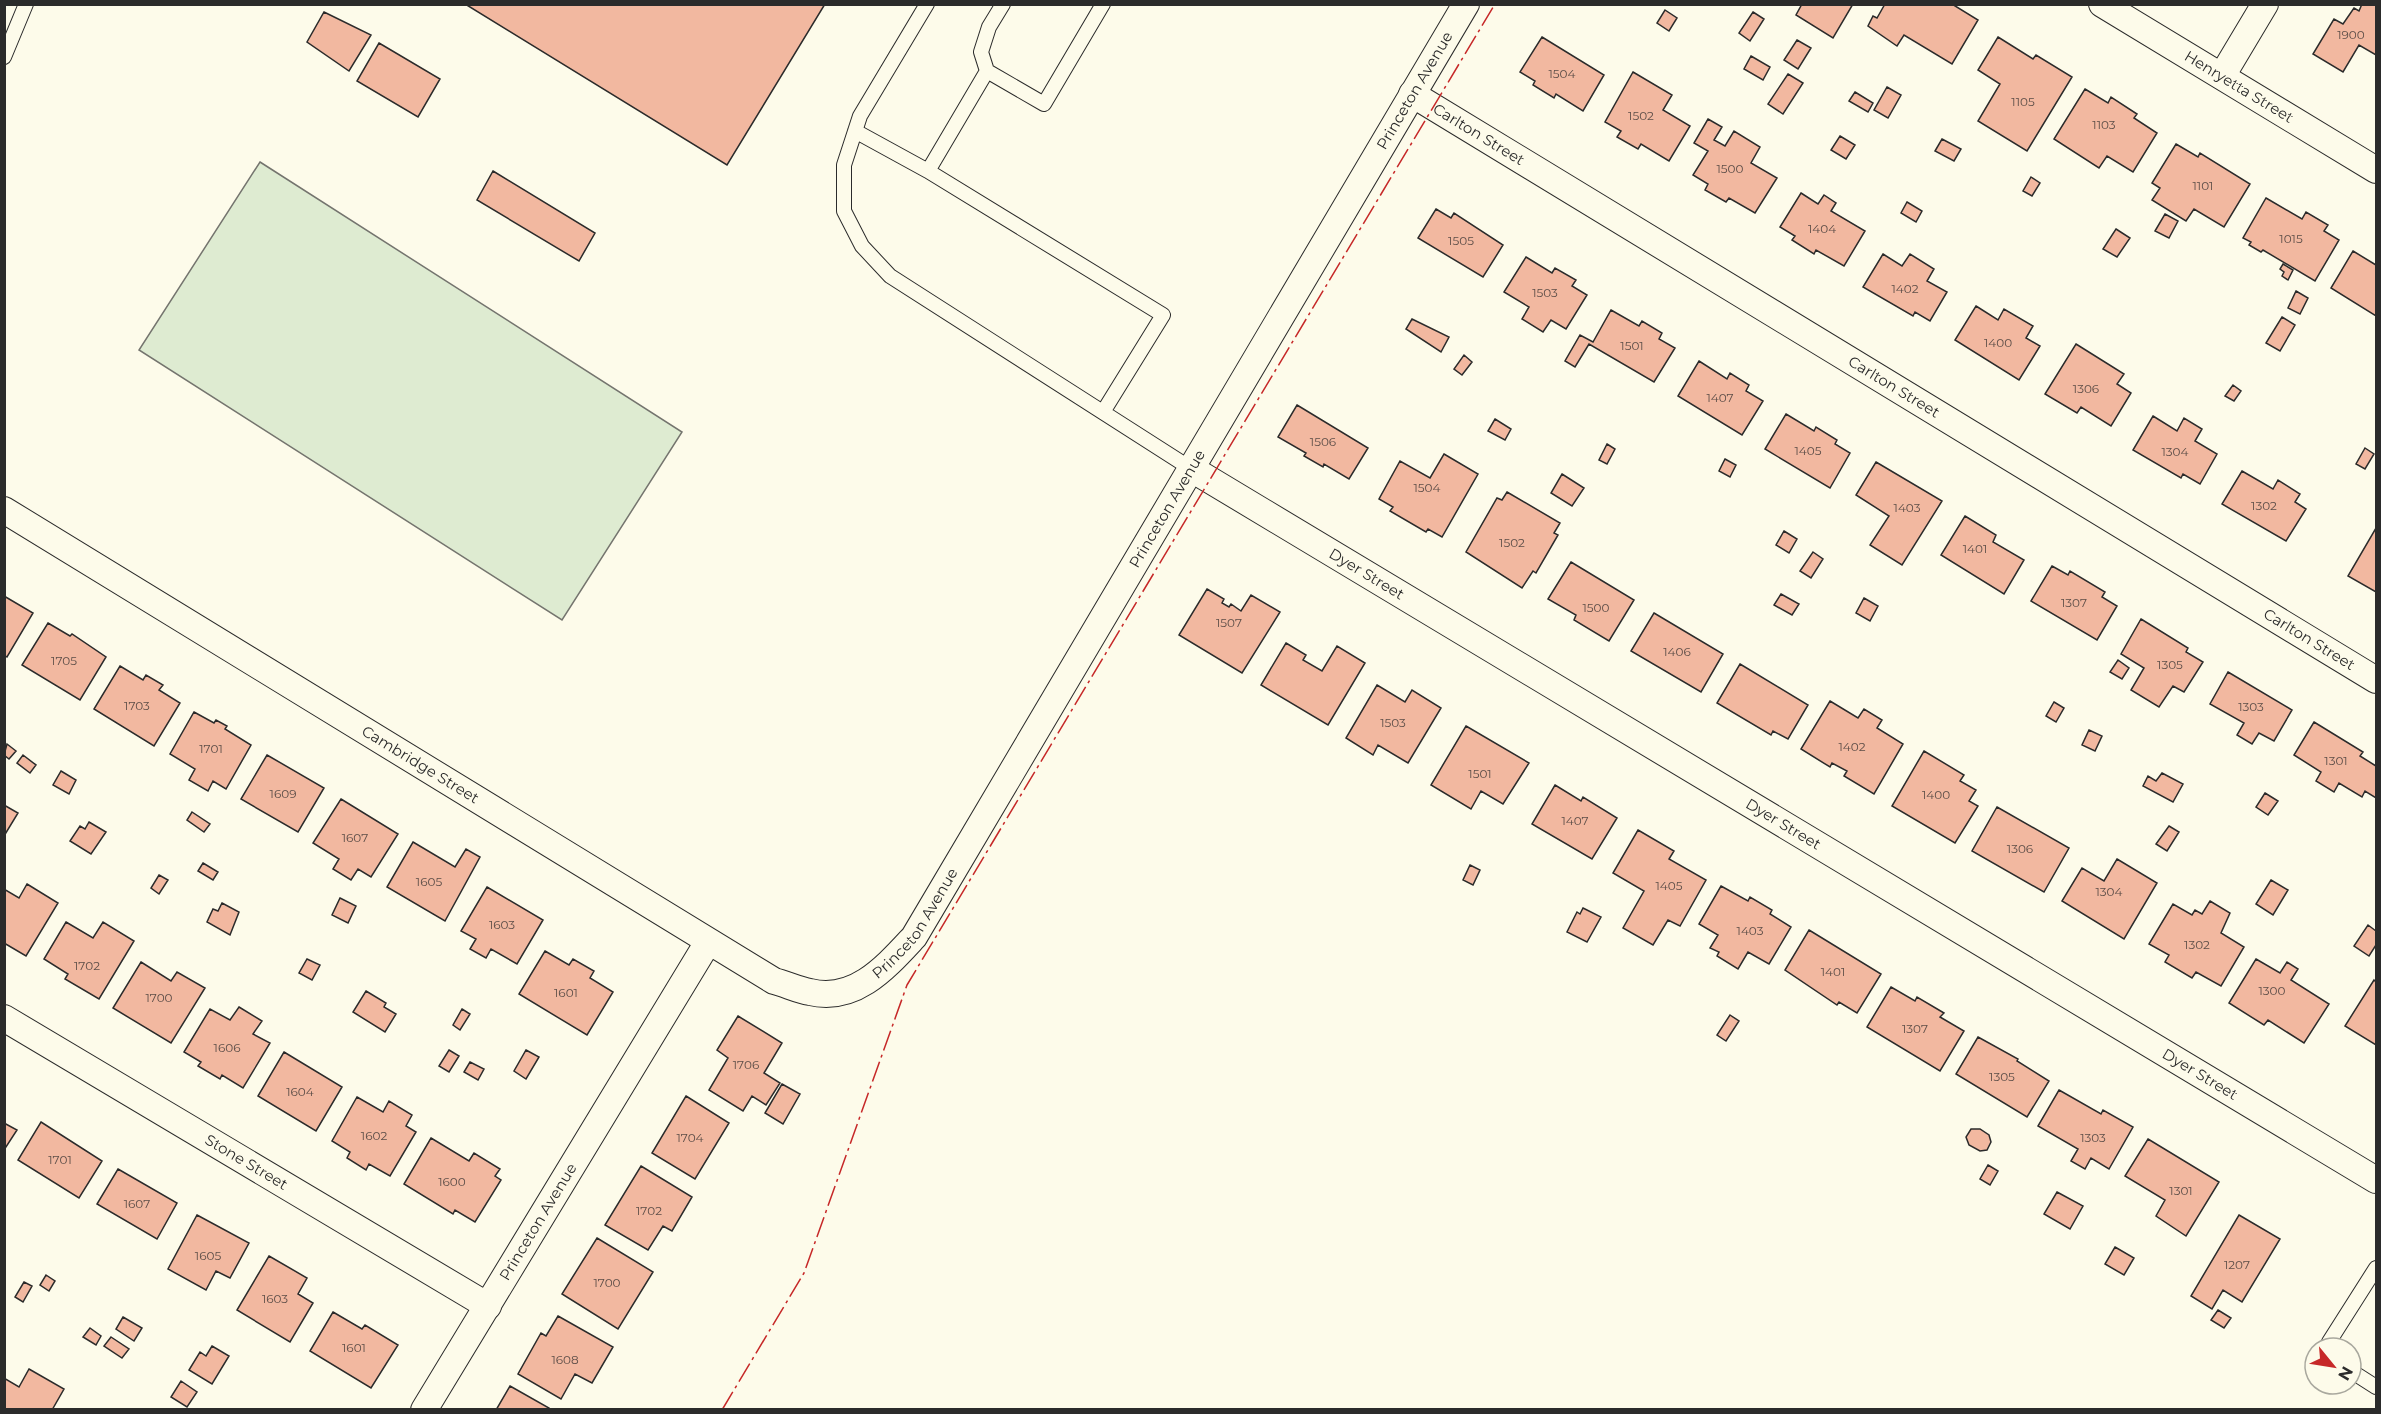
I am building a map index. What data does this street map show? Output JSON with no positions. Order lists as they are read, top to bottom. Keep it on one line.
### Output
{"streets":{"street":["Henryetta Street","Princeton Avenue","Carlton Street","Dyer Street","Cambridge Street","Stone Street"]},"crossings":[["Princeton Avenue","Carlton Street"],["Princeton Avenue","Dyer Street"],["Princeton Avenue","Cambridge Street"],["Princeton Avenue","Stone Street"]],"house_numbers":["1900","1504","1105","1502","1103","1500","1101","1404","1015","1505","1402","1503","1400","1501","1306","1407","1506","1405","1304","1504","1302","1403","1502","1401","1307","1500","1507","1406","1705","1305","1703","1303","1503","1402","1701","1301","1501","1609","1400","1407","1607","1306","1605","1405","1304","1603","1403","1302","1702","1401","1300","1601","1700","1307","1606","1706","1305","1604","1602","1704","1303","1701","1600","1301","1607","1702","1605","1207","1700","1603","1601","1608"],"north":"bottom right"}
